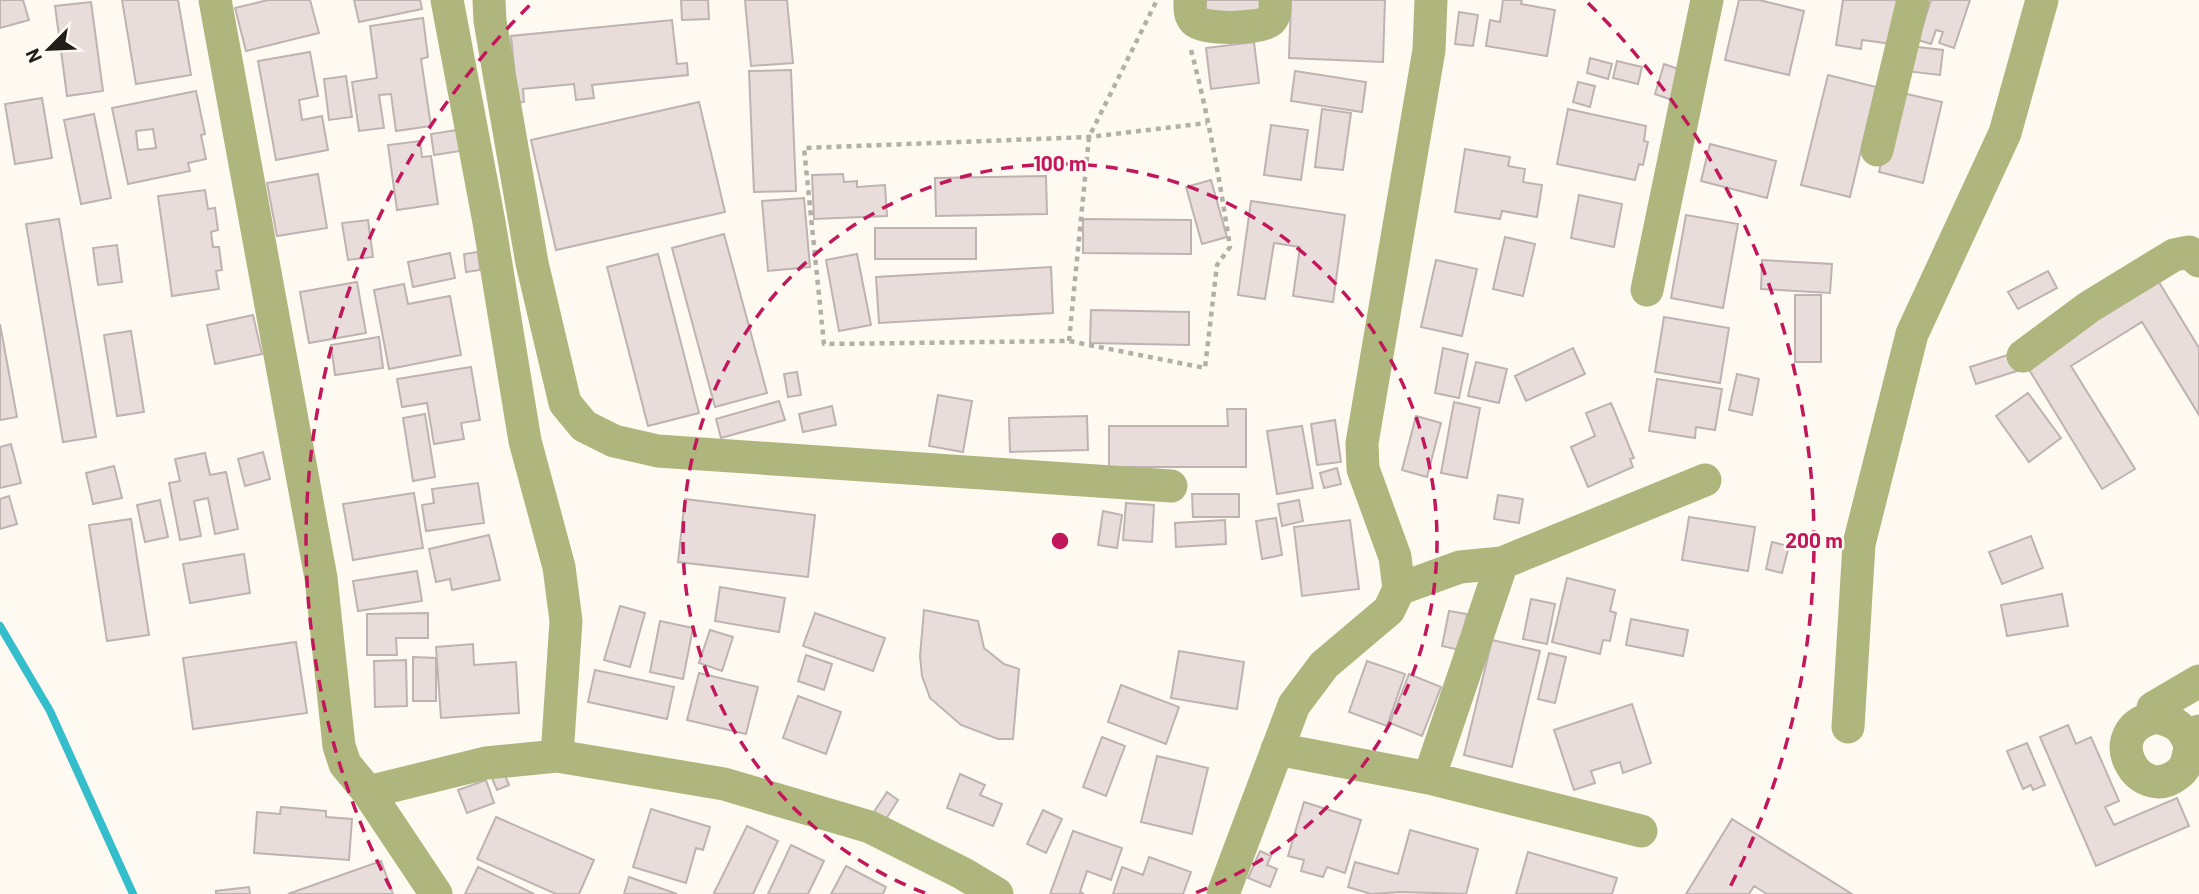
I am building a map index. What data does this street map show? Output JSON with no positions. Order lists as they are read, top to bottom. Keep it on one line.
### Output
{"north":"bottom left","rings":["100 m","200 m"]}
